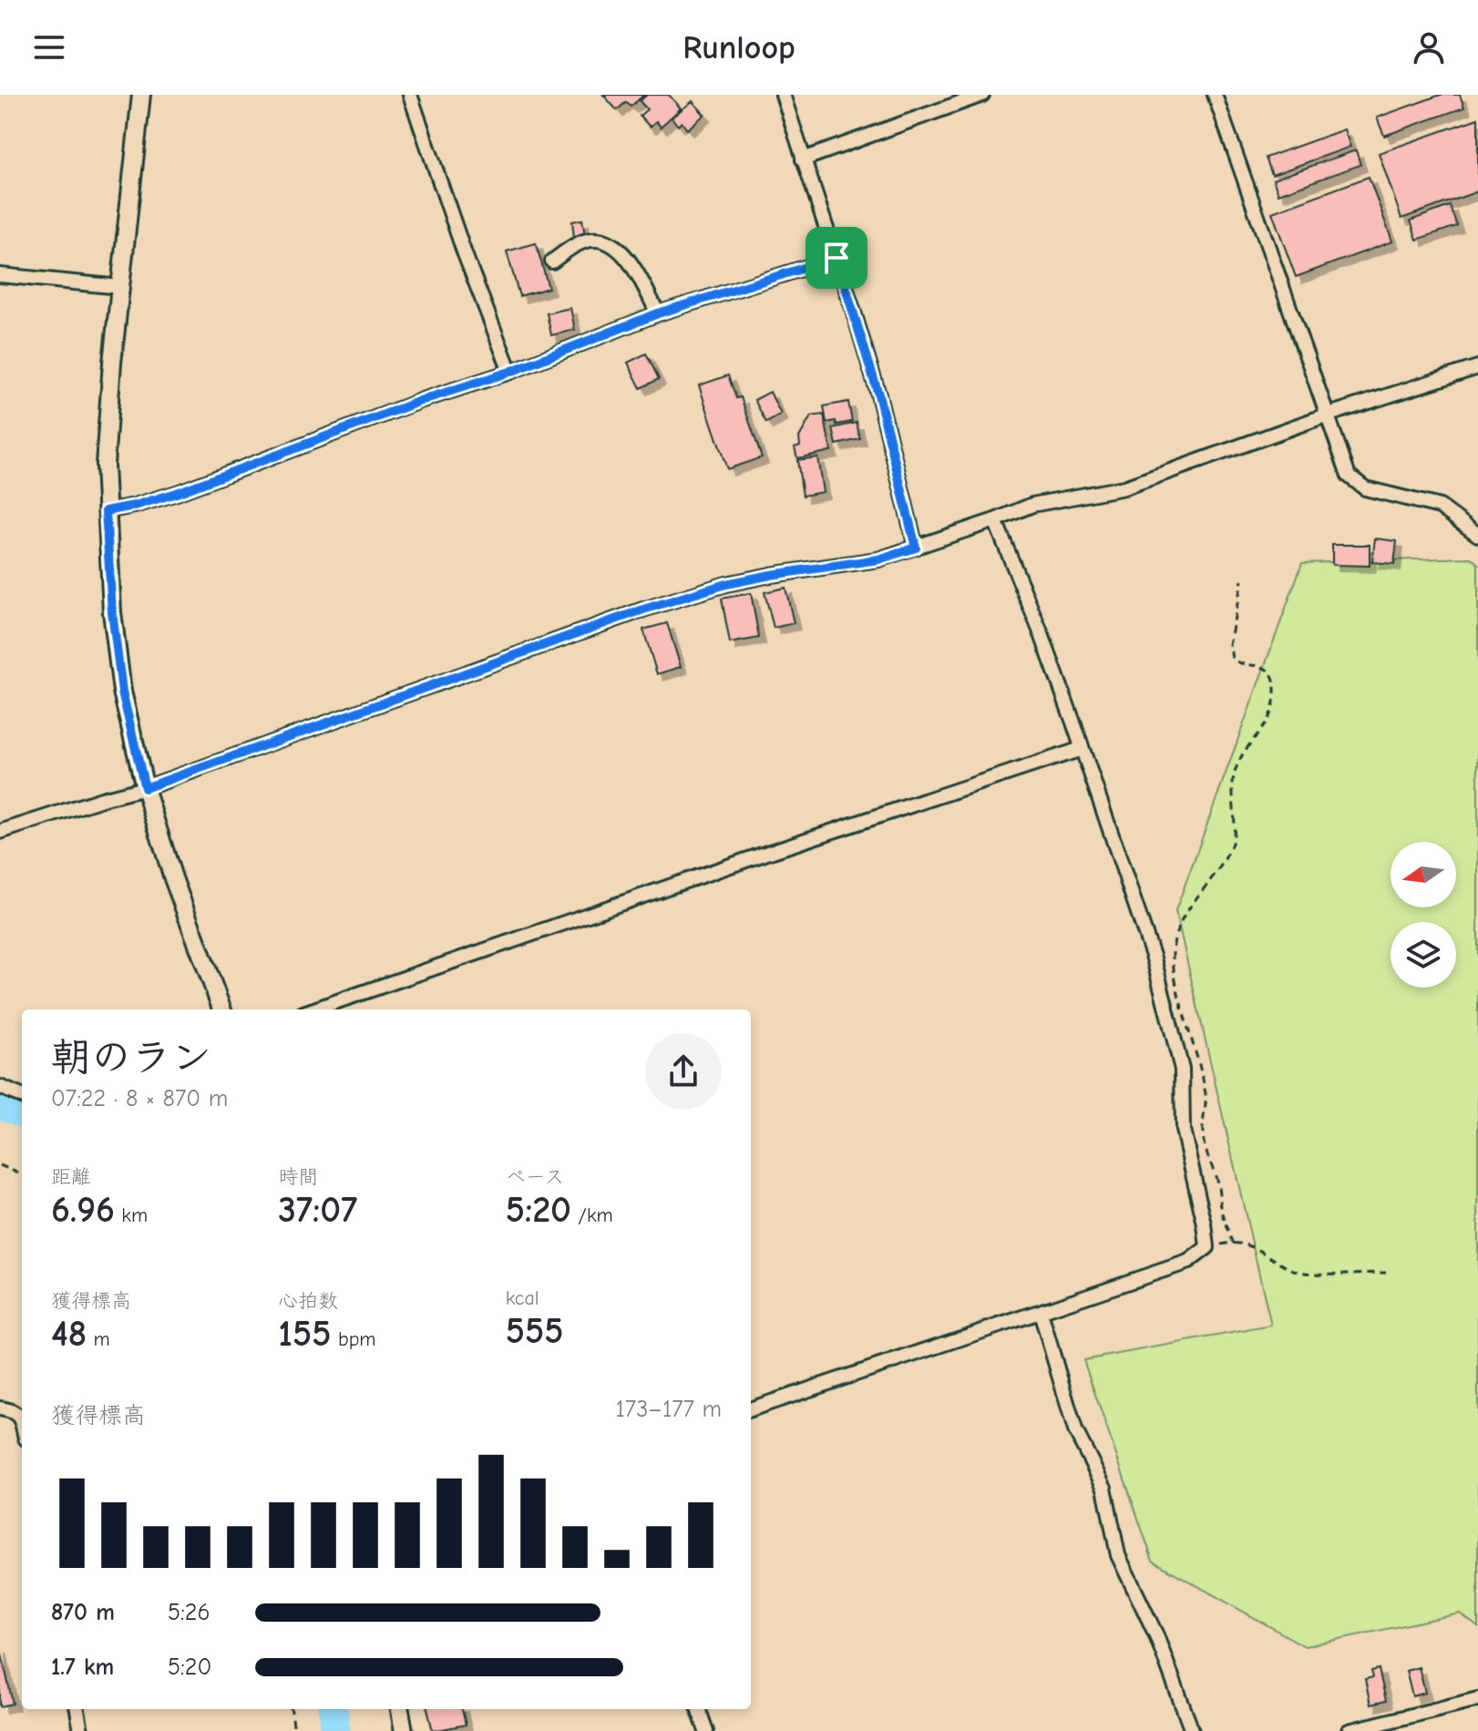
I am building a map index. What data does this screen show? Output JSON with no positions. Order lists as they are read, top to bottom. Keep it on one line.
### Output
{"north":"left","page":{"header":"Runloop","heading":["朝のラン","07:22 · 8 × 870 m"],"stats":[["距離","6.96 km"],["時間","37:07"],["ペース","5:20 /km"],["獲得標高","48 m"],["心拍数","155 bpm"],["kcal","555"]],"chart":["獲得標高","173–177 m"],"list":[{"name":"870 m","note":"5:26"},{"name":"1.7 km","note":"5:20"}]}}
